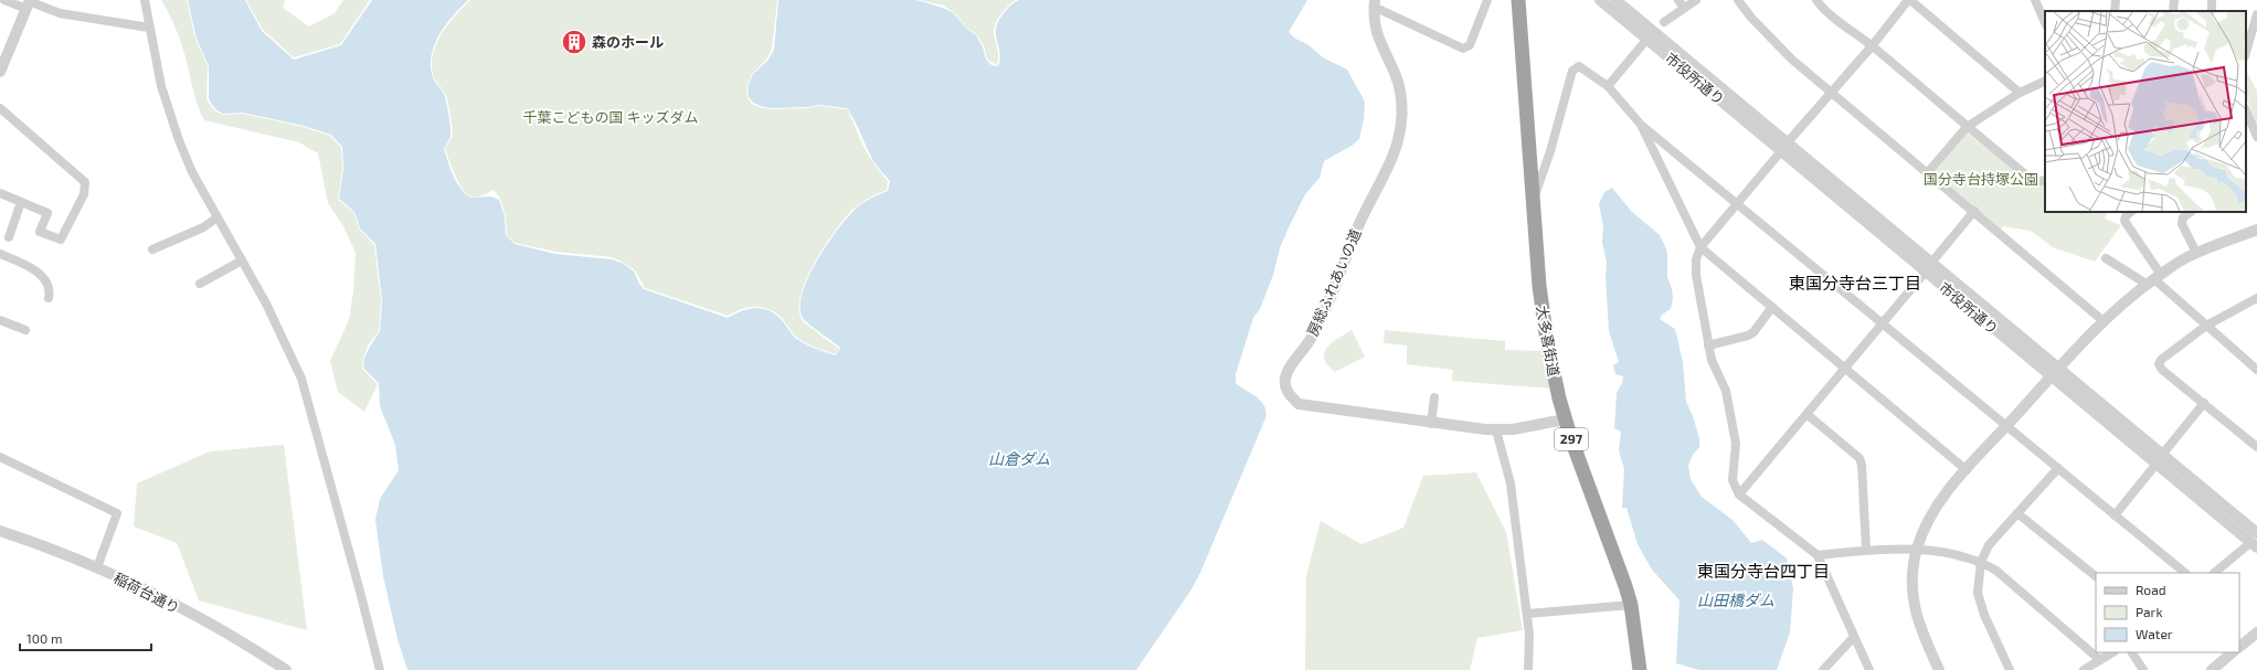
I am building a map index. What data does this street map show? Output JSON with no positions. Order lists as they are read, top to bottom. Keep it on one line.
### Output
{"streets":{"highway":["大多喜街道","297"],"street":["市役所通り","房総ふれあいの道","稲荷台通り"]},"crossings":[["房総ふれあいの道","大多喜街道"]],"districts":["東国分寺台三丁目","東国分寺台四丁目"],"water":["山倉ダム","山田橋ダム"],"parks":["千葉こどもの国 キッズダム","国分寺台持塚公園"],"places":{"building":["森のホール"]},"legend":["Road","Park","Water"],"scale_bar":"100 m"}
